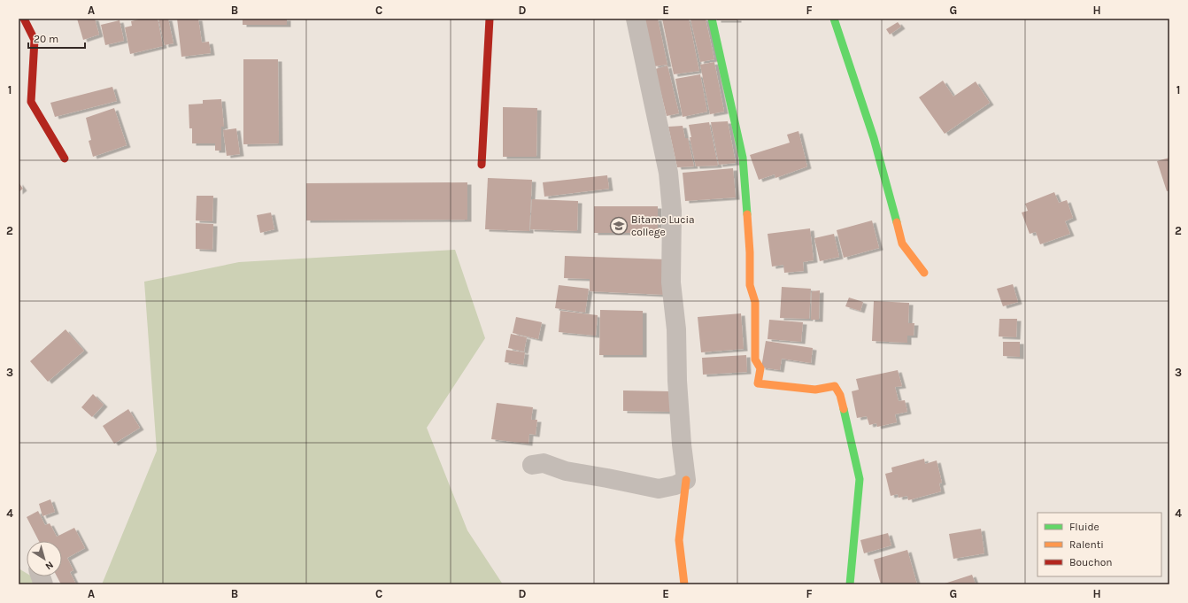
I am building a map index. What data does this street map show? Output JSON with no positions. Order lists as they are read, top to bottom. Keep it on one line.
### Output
{"places":{"school or university":["Bitame Lucia college"]},"legend":["Fluide","Ralenti","Bouchon"],"scale_bar":"20 m","north":"bottom right","grid":{"columns":["A","B","C","D","E","F","G","H"],"rows":["1","2","3","4"]}}
